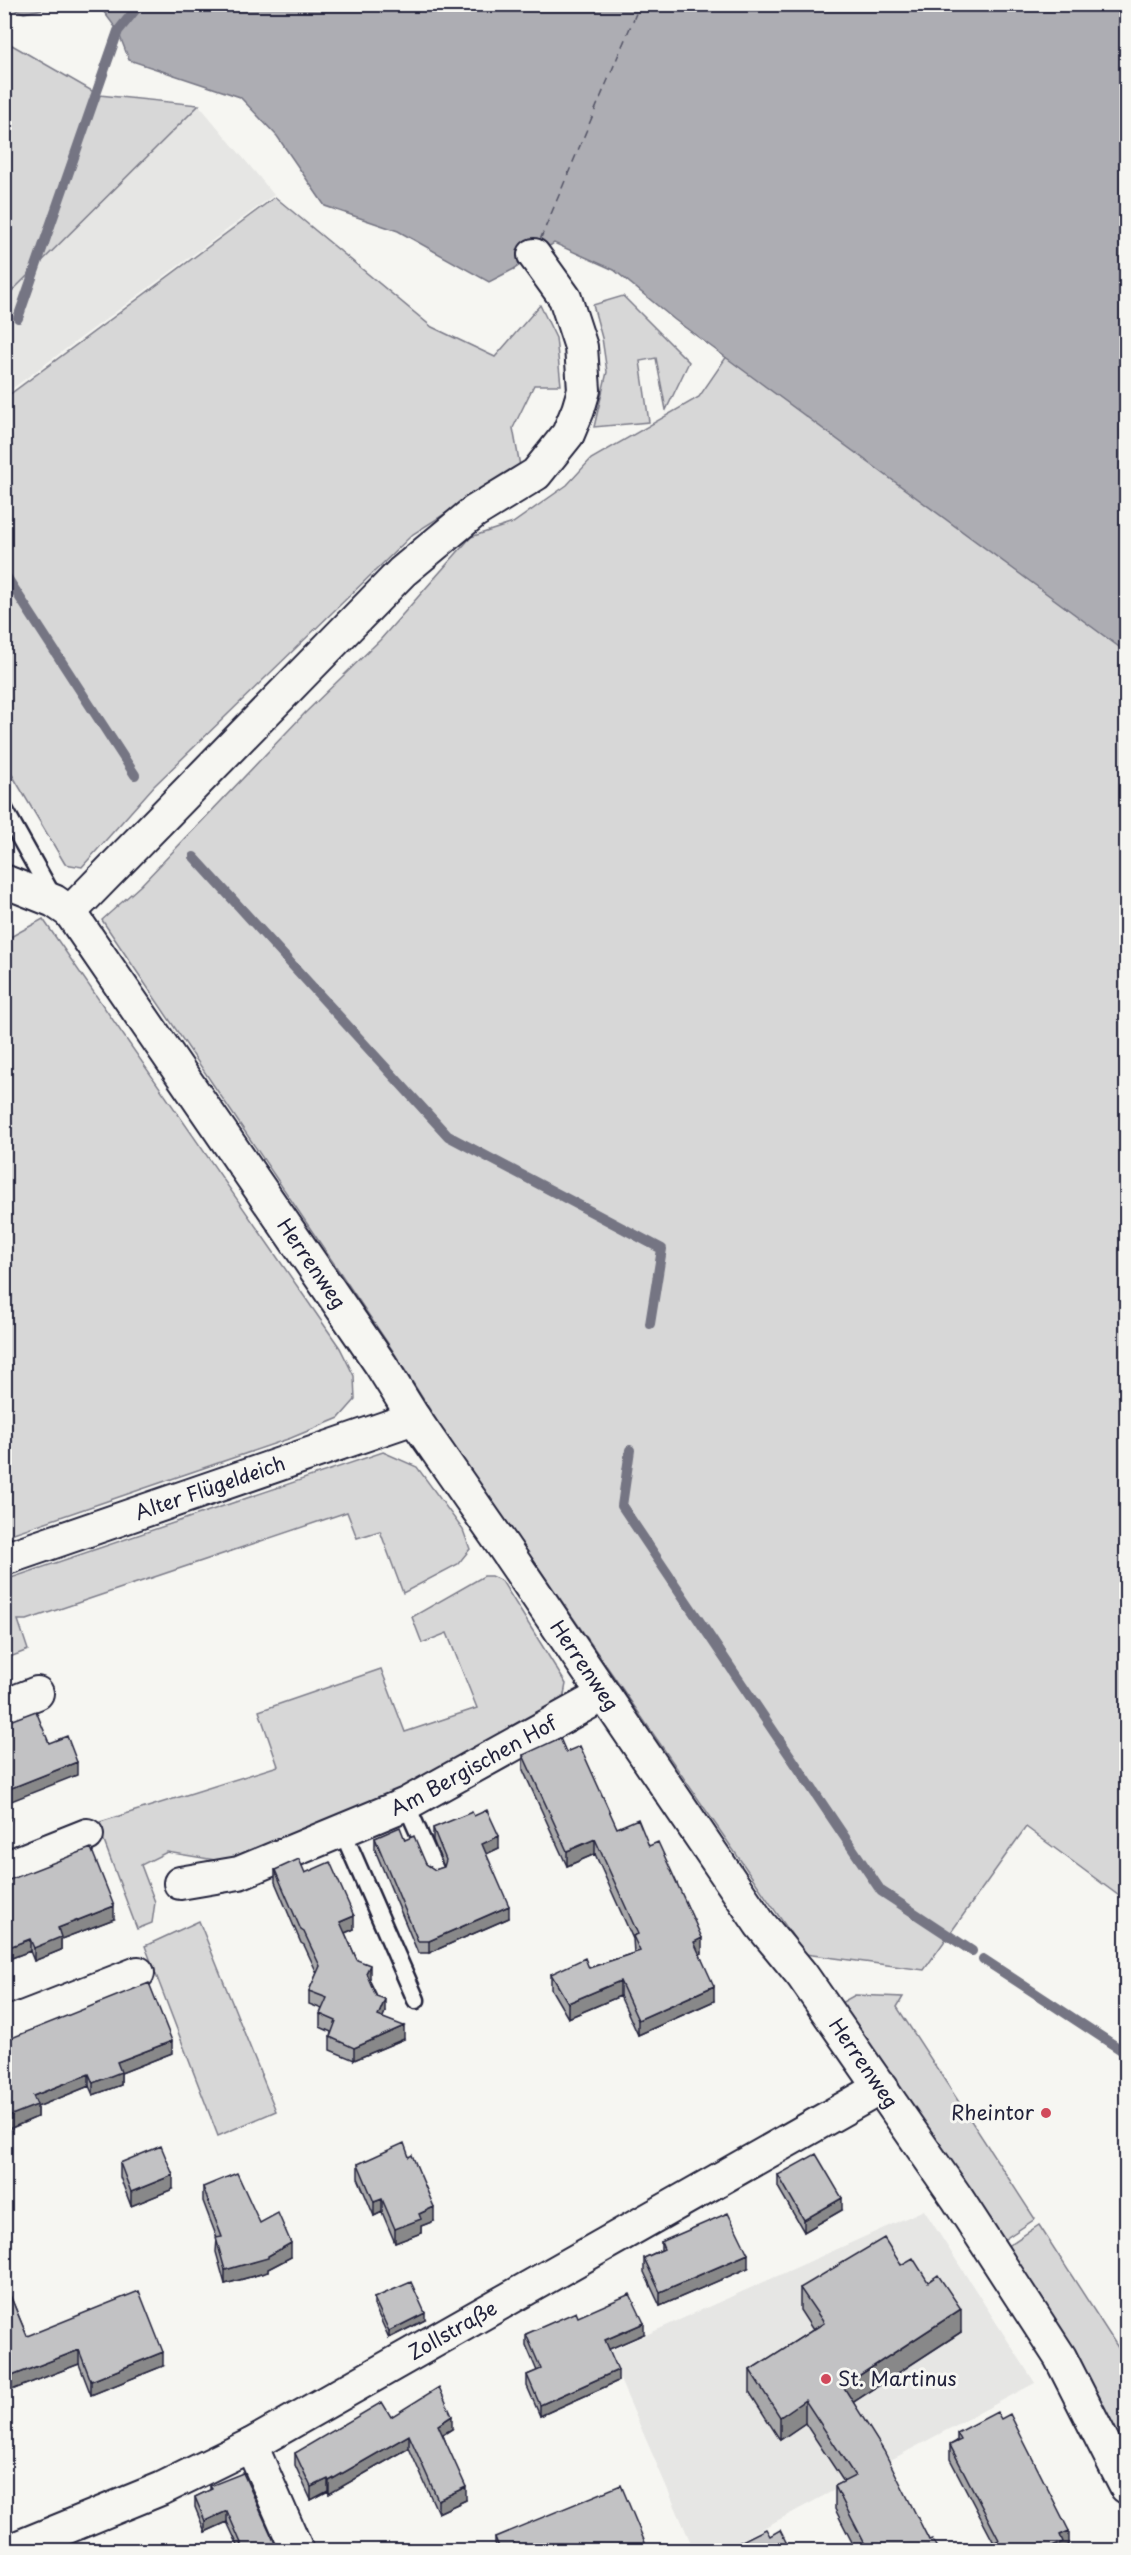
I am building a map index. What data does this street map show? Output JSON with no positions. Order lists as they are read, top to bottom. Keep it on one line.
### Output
{"streets":{"street":["Herrenweg","Alter Flügeldeich","Am Bergischen Hof","Zollstraße"]},"crossings":[["Herrenweg","Alter Flügeldeich"],["Herrenweg","Am Bergischen Hof"],["Herrenweg","Zollstraße"]],"places":["Rheintor","St. Martinus"]}
